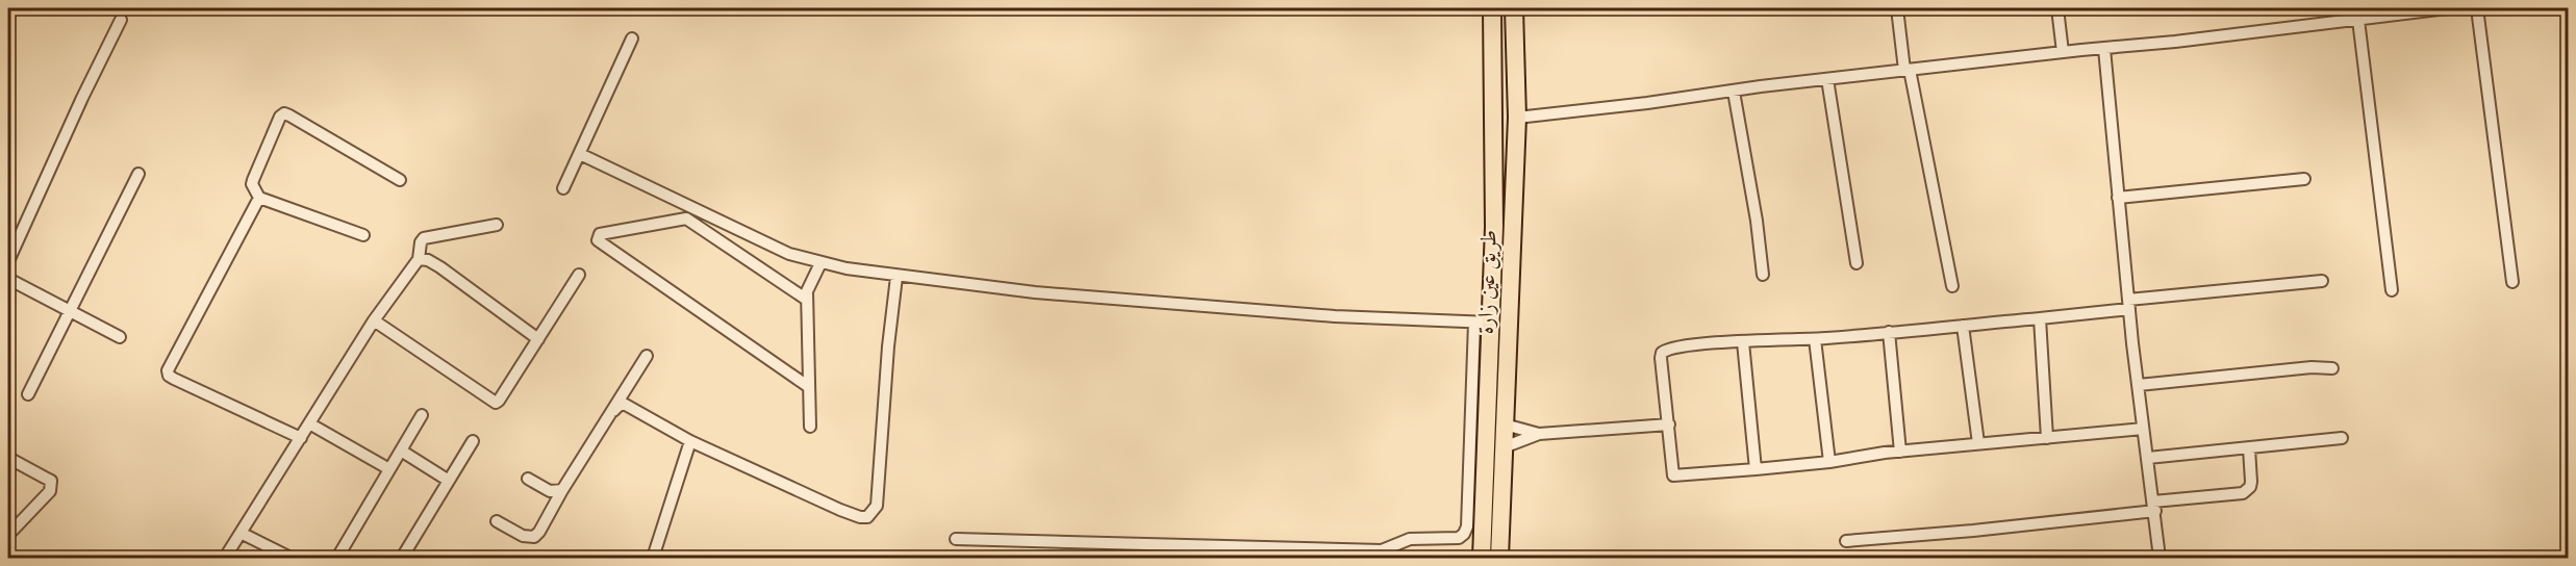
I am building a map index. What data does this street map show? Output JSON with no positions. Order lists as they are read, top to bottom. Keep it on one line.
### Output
{"streets":{"main road":["طريق عين زارة"]}}
